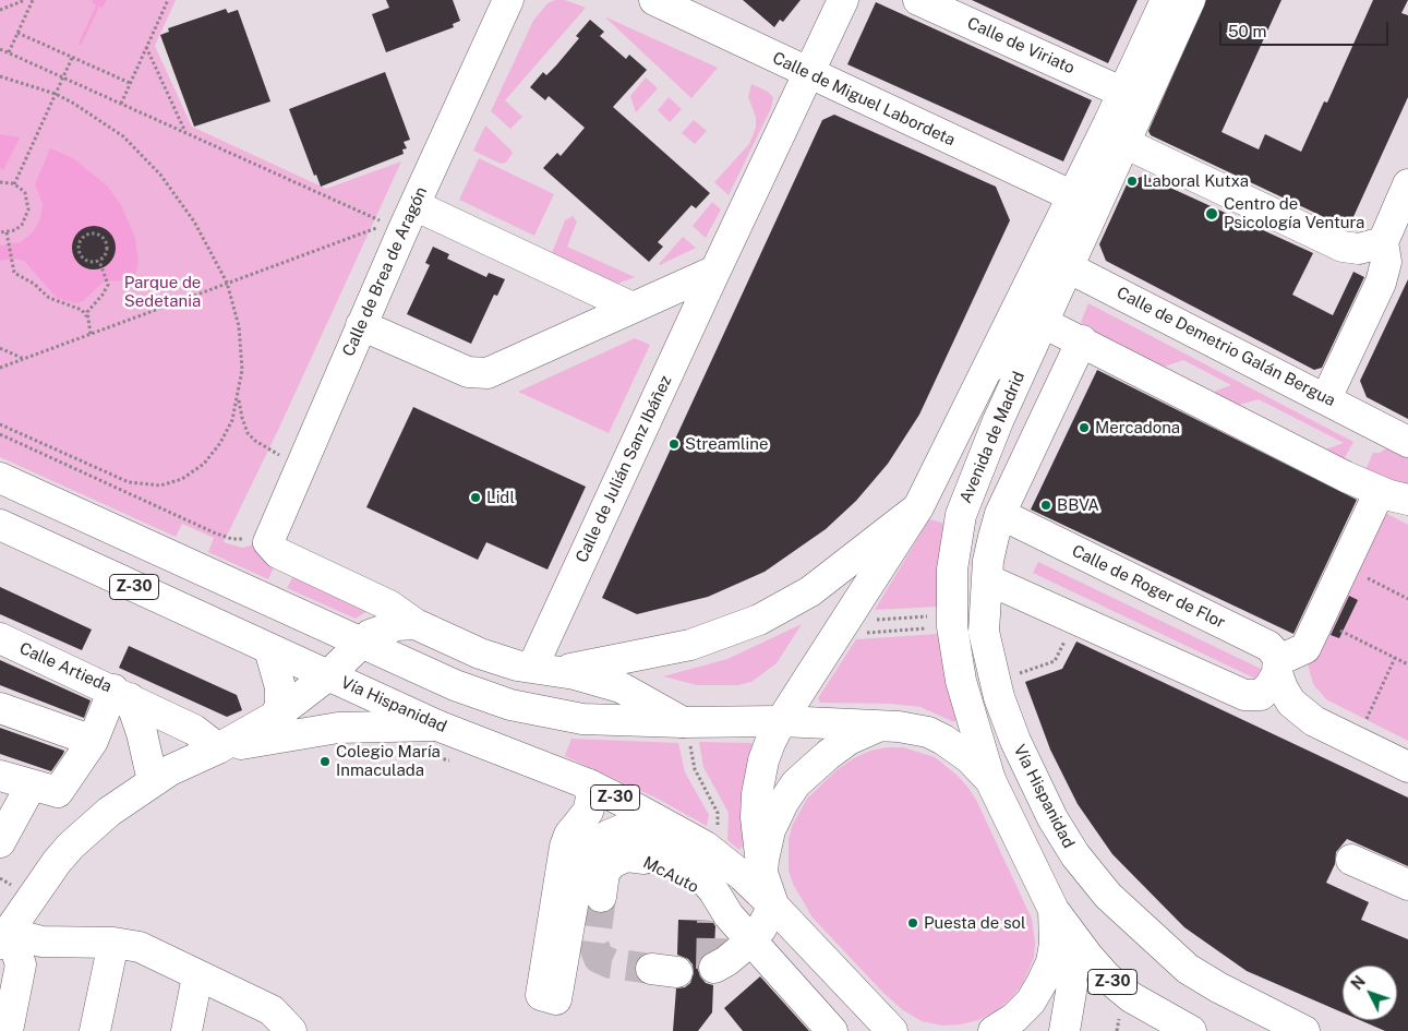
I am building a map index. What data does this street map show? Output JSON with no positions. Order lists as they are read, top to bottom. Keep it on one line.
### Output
{"streets":{"main road":["Calle de Viriato","Calle de Miguel Labordeta","Calle de Brea de Aragón","Calle de Demetrio Galán Bergua","Avenida de Madrid","Calle de Julián Sanz Ibáñez","Z-30","Calle de Roger de Flor","Calle Artieda","Vía Hispanidad","McAuto"]},"crossings":[["Calle de Viriato","Avenida de Madrid"],["Calle de Miguel Labordeta","Avenida de Madrid"],["Calle de Miguel Labordeta","Calle de Julián Sanz Ibáñez"],["Calle de Demetrio Galán Bergua","Avenida de Madrid"],["Avenida de Madrid","Calle de Julián Sanz Ibáñez"],["Avenida de Madrid","Vía Hispanidad"]],"parks":["Parque de Sedetania"],"places":["Laboral Kutxa","Centro de Psicología Ventura","Mercadona","Streamline","Lidl","BBVA","Colegio María Inmaculada","Puesta de sol"],"scale_bar":"50 m","north":"top left"}
